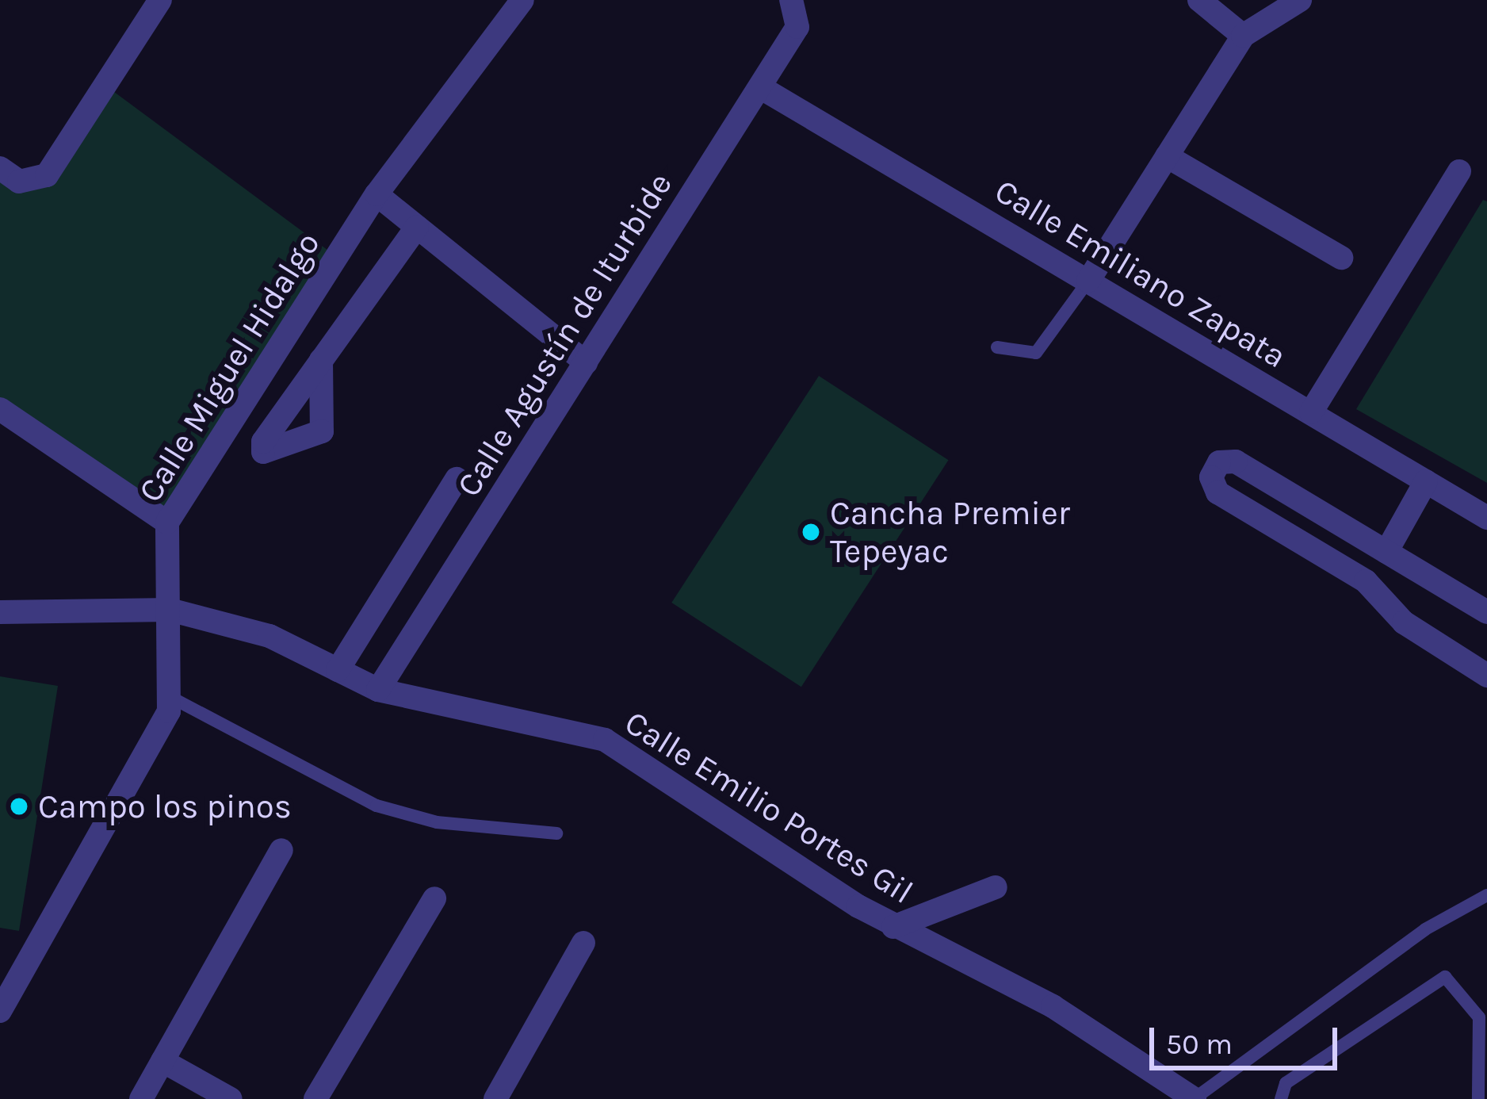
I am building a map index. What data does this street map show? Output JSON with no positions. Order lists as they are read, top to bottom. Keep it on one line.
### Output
{"streets":{"street":["Calle Emiliano Zapata","Calle Agustín de Iturbide","Calle Miguel Hidalgo","Calle Emilio Portes Gil"]},"crossings":[["Calle Emiliano Zapata","Calle Agustín de Iturbide"],["Calle Agustín de Iturbide","Calle Emilio Portes Gil"],["Calle Miguel Hidalgo","Calle Emilio Portes Gil"]],"places":["Cancha Premier Tepeyac","Campo los pinos"],"scale_bar":"50 m"}
